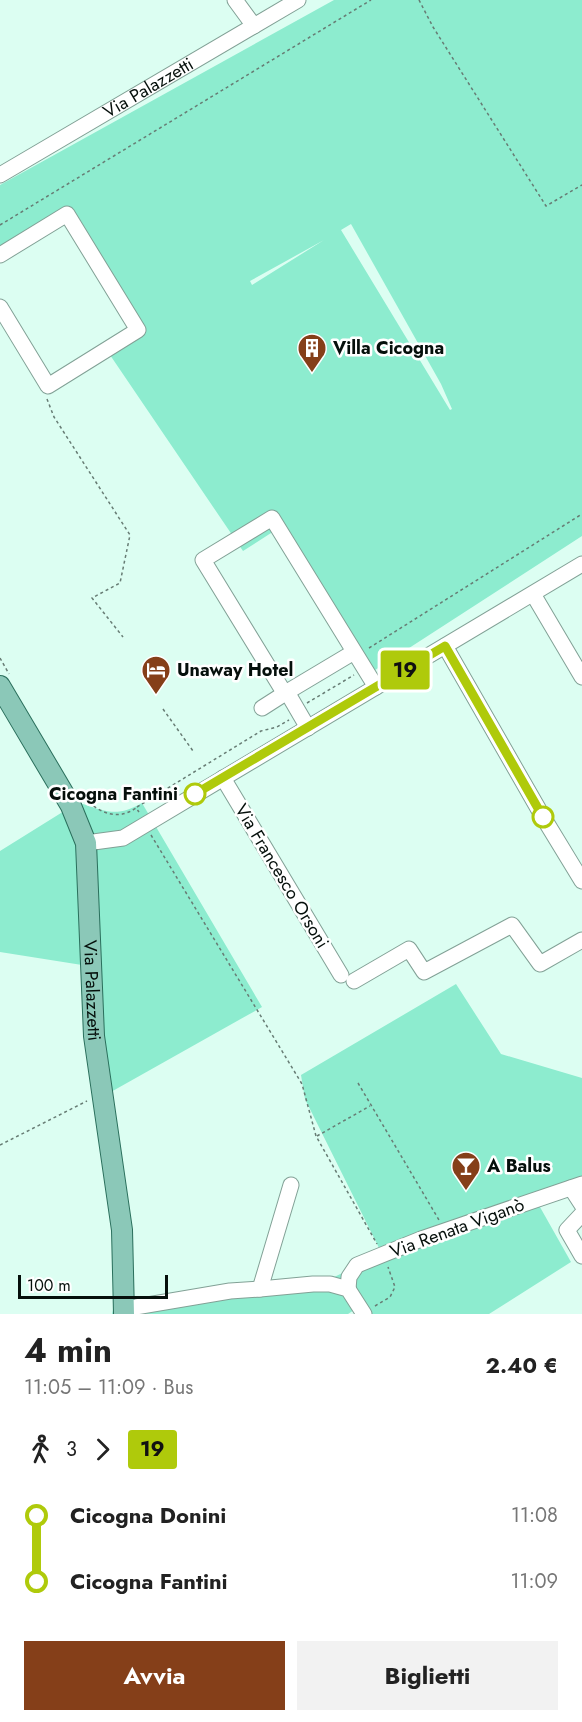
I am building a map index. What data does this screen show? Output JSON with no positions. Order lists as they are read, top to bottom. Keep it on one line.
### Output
{"streets":{"main road":["Via Palazzetti"],"street":["Via Francesco Orsoni","Via Renata Viganò"]},"places":{"building":["Villa Cicogna"],"hotel":["Unaway Hotel"],"other":["Cicogna Fantini"],"bar":["A Balus"]},"lines":["bus line 19"],"scale_bar":"100 m","page":{"on_map":"19","scale":"100 m","heading":["4 min","11:05 – 11:09 · Bus","2.40 €"],"legs":["3","19"],"list":[{"name":"Cicogna Donini","value":"11:08"},{"name":"Cicogna Fantini","value":"11:09"}],"buttons":["Avvia","Biglietti"]}}
